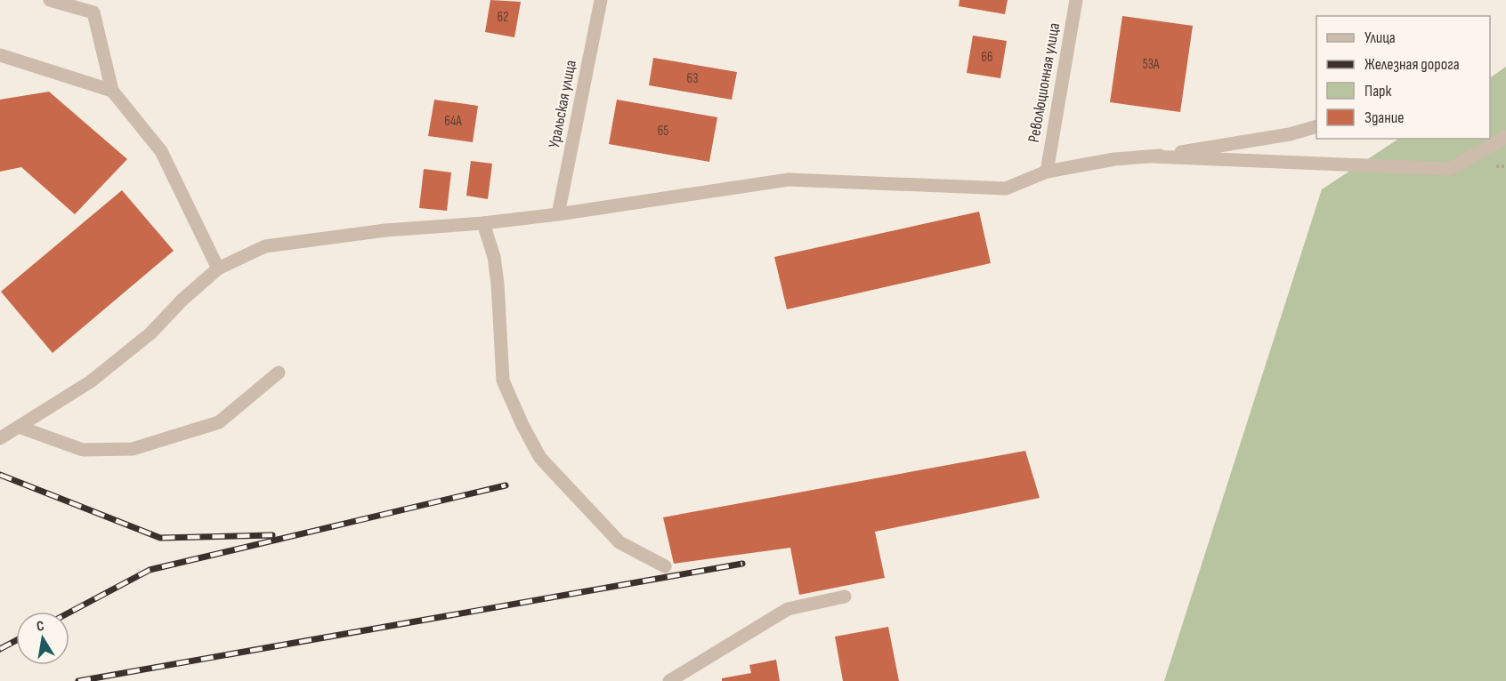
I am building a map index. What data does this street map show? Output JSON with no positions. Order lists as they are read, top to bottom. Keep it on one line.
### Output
{"streets":{"street":["Революционная улица","Уральская улица"]},"house_numbers":["62","66","53А","63","64А","65"],"legend":["Улица","Железная дорога","Парк","Здание"],"north":"top"}
